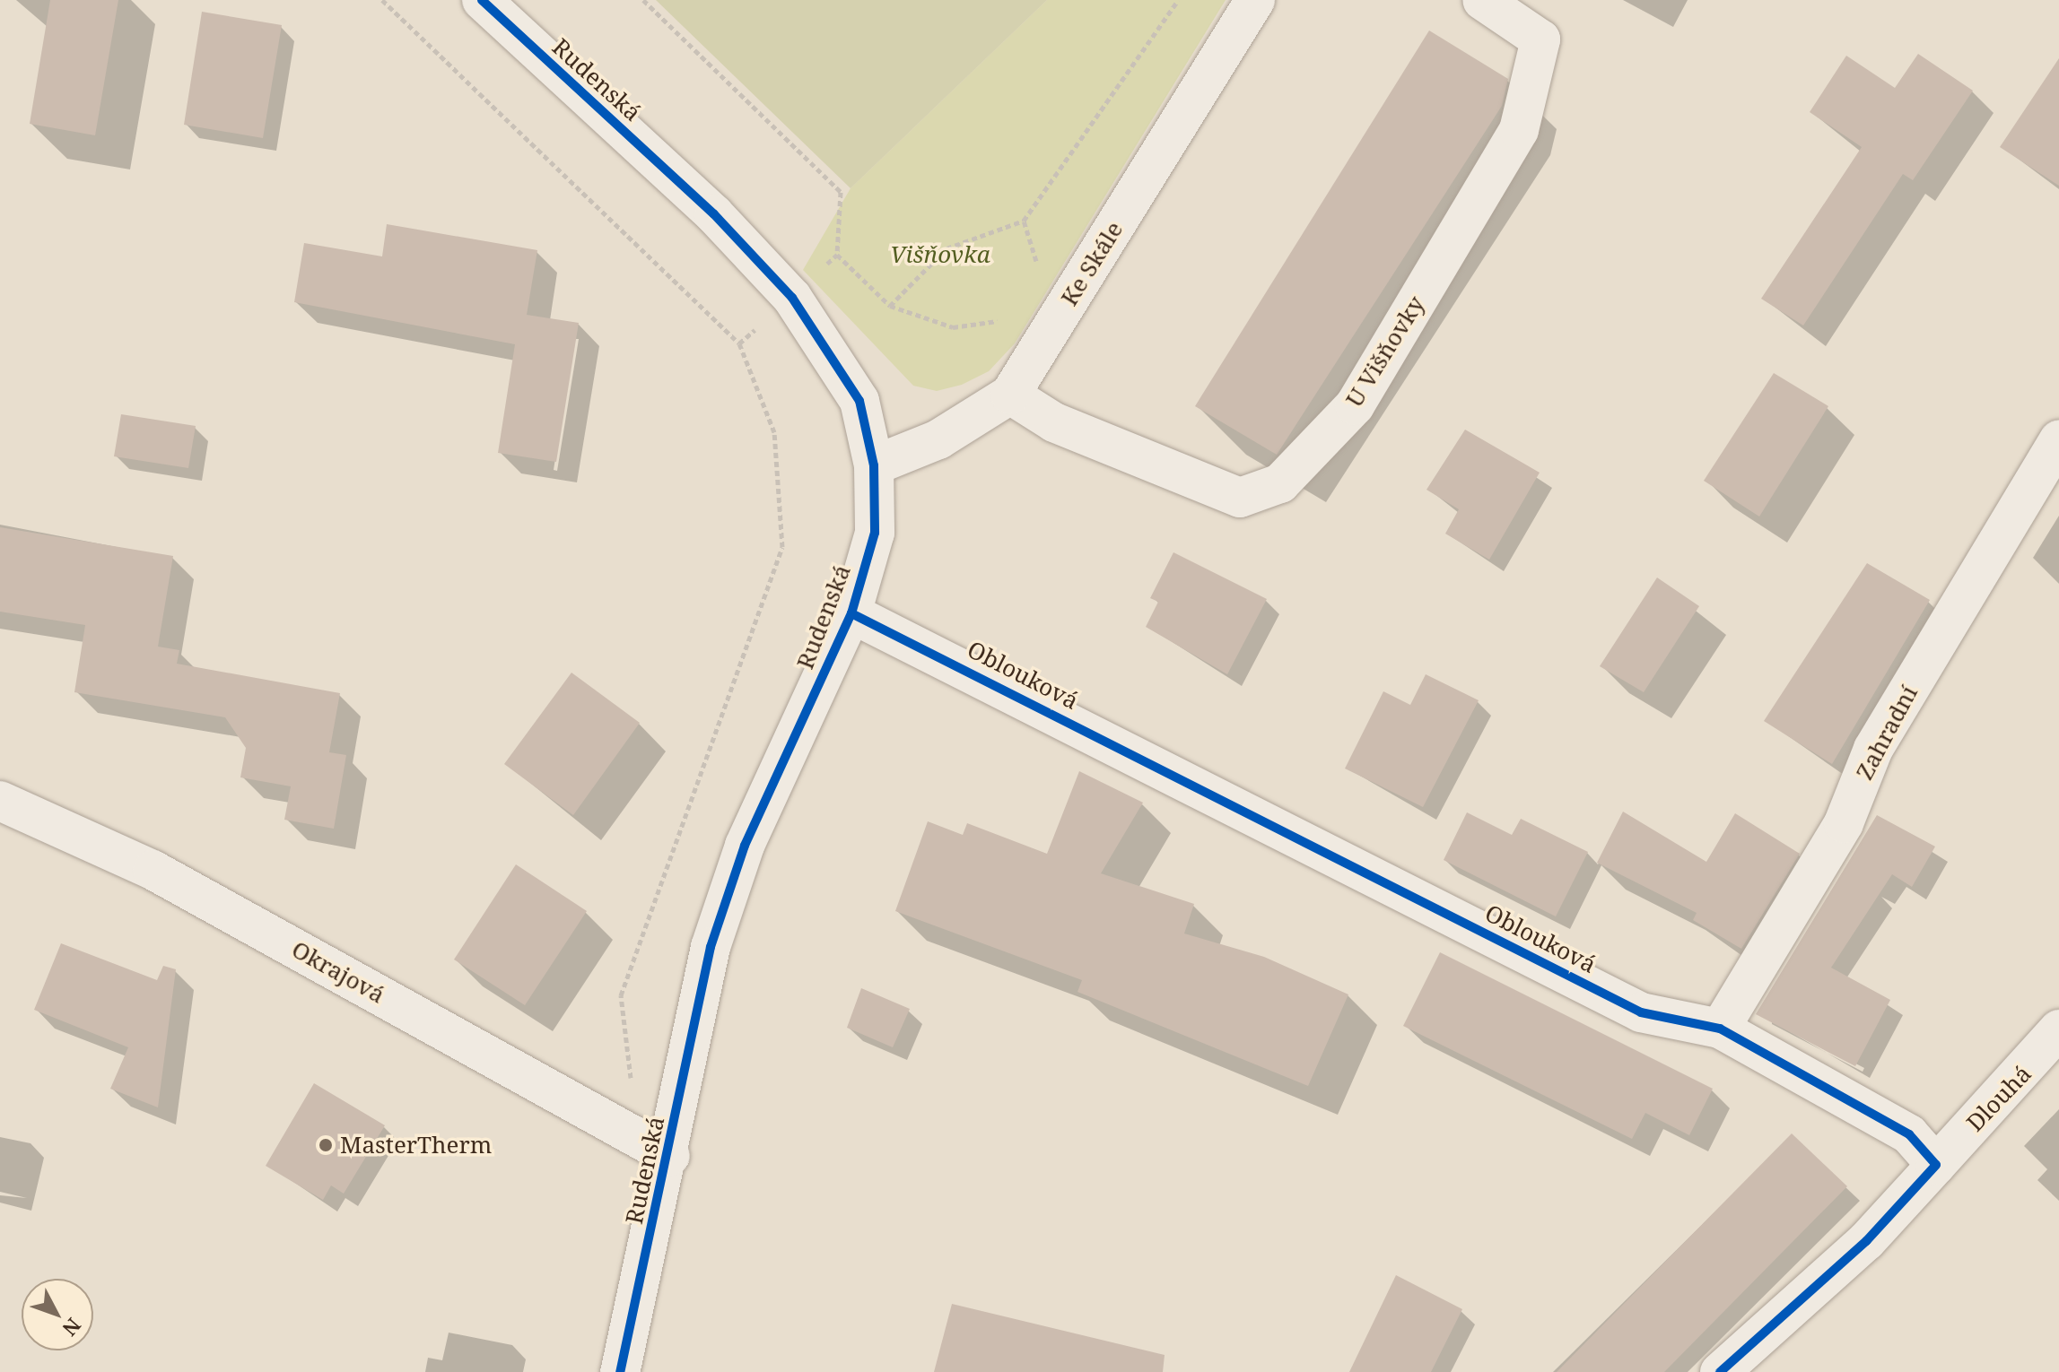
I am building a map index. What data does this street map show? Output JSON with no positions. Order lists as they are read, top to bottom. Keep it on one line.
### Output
{"streets":{"street":["Rudenská","Ke Skále","U Višňovky","Oblouková","Zahradní","Okrajová","Dlouhá"]},"crossings":[["Rudenská","Ke Skále"],["Rudenská","Oblouková"],["Rudenská","Okrajová"],["Ke Skále","U Višňovky"],["Oblouková","Zahradní"],["Oblouková","Dlouhá"]],"parks":["Višňovka"],"places":["MasterTherm"],"north":"bottom right"}
